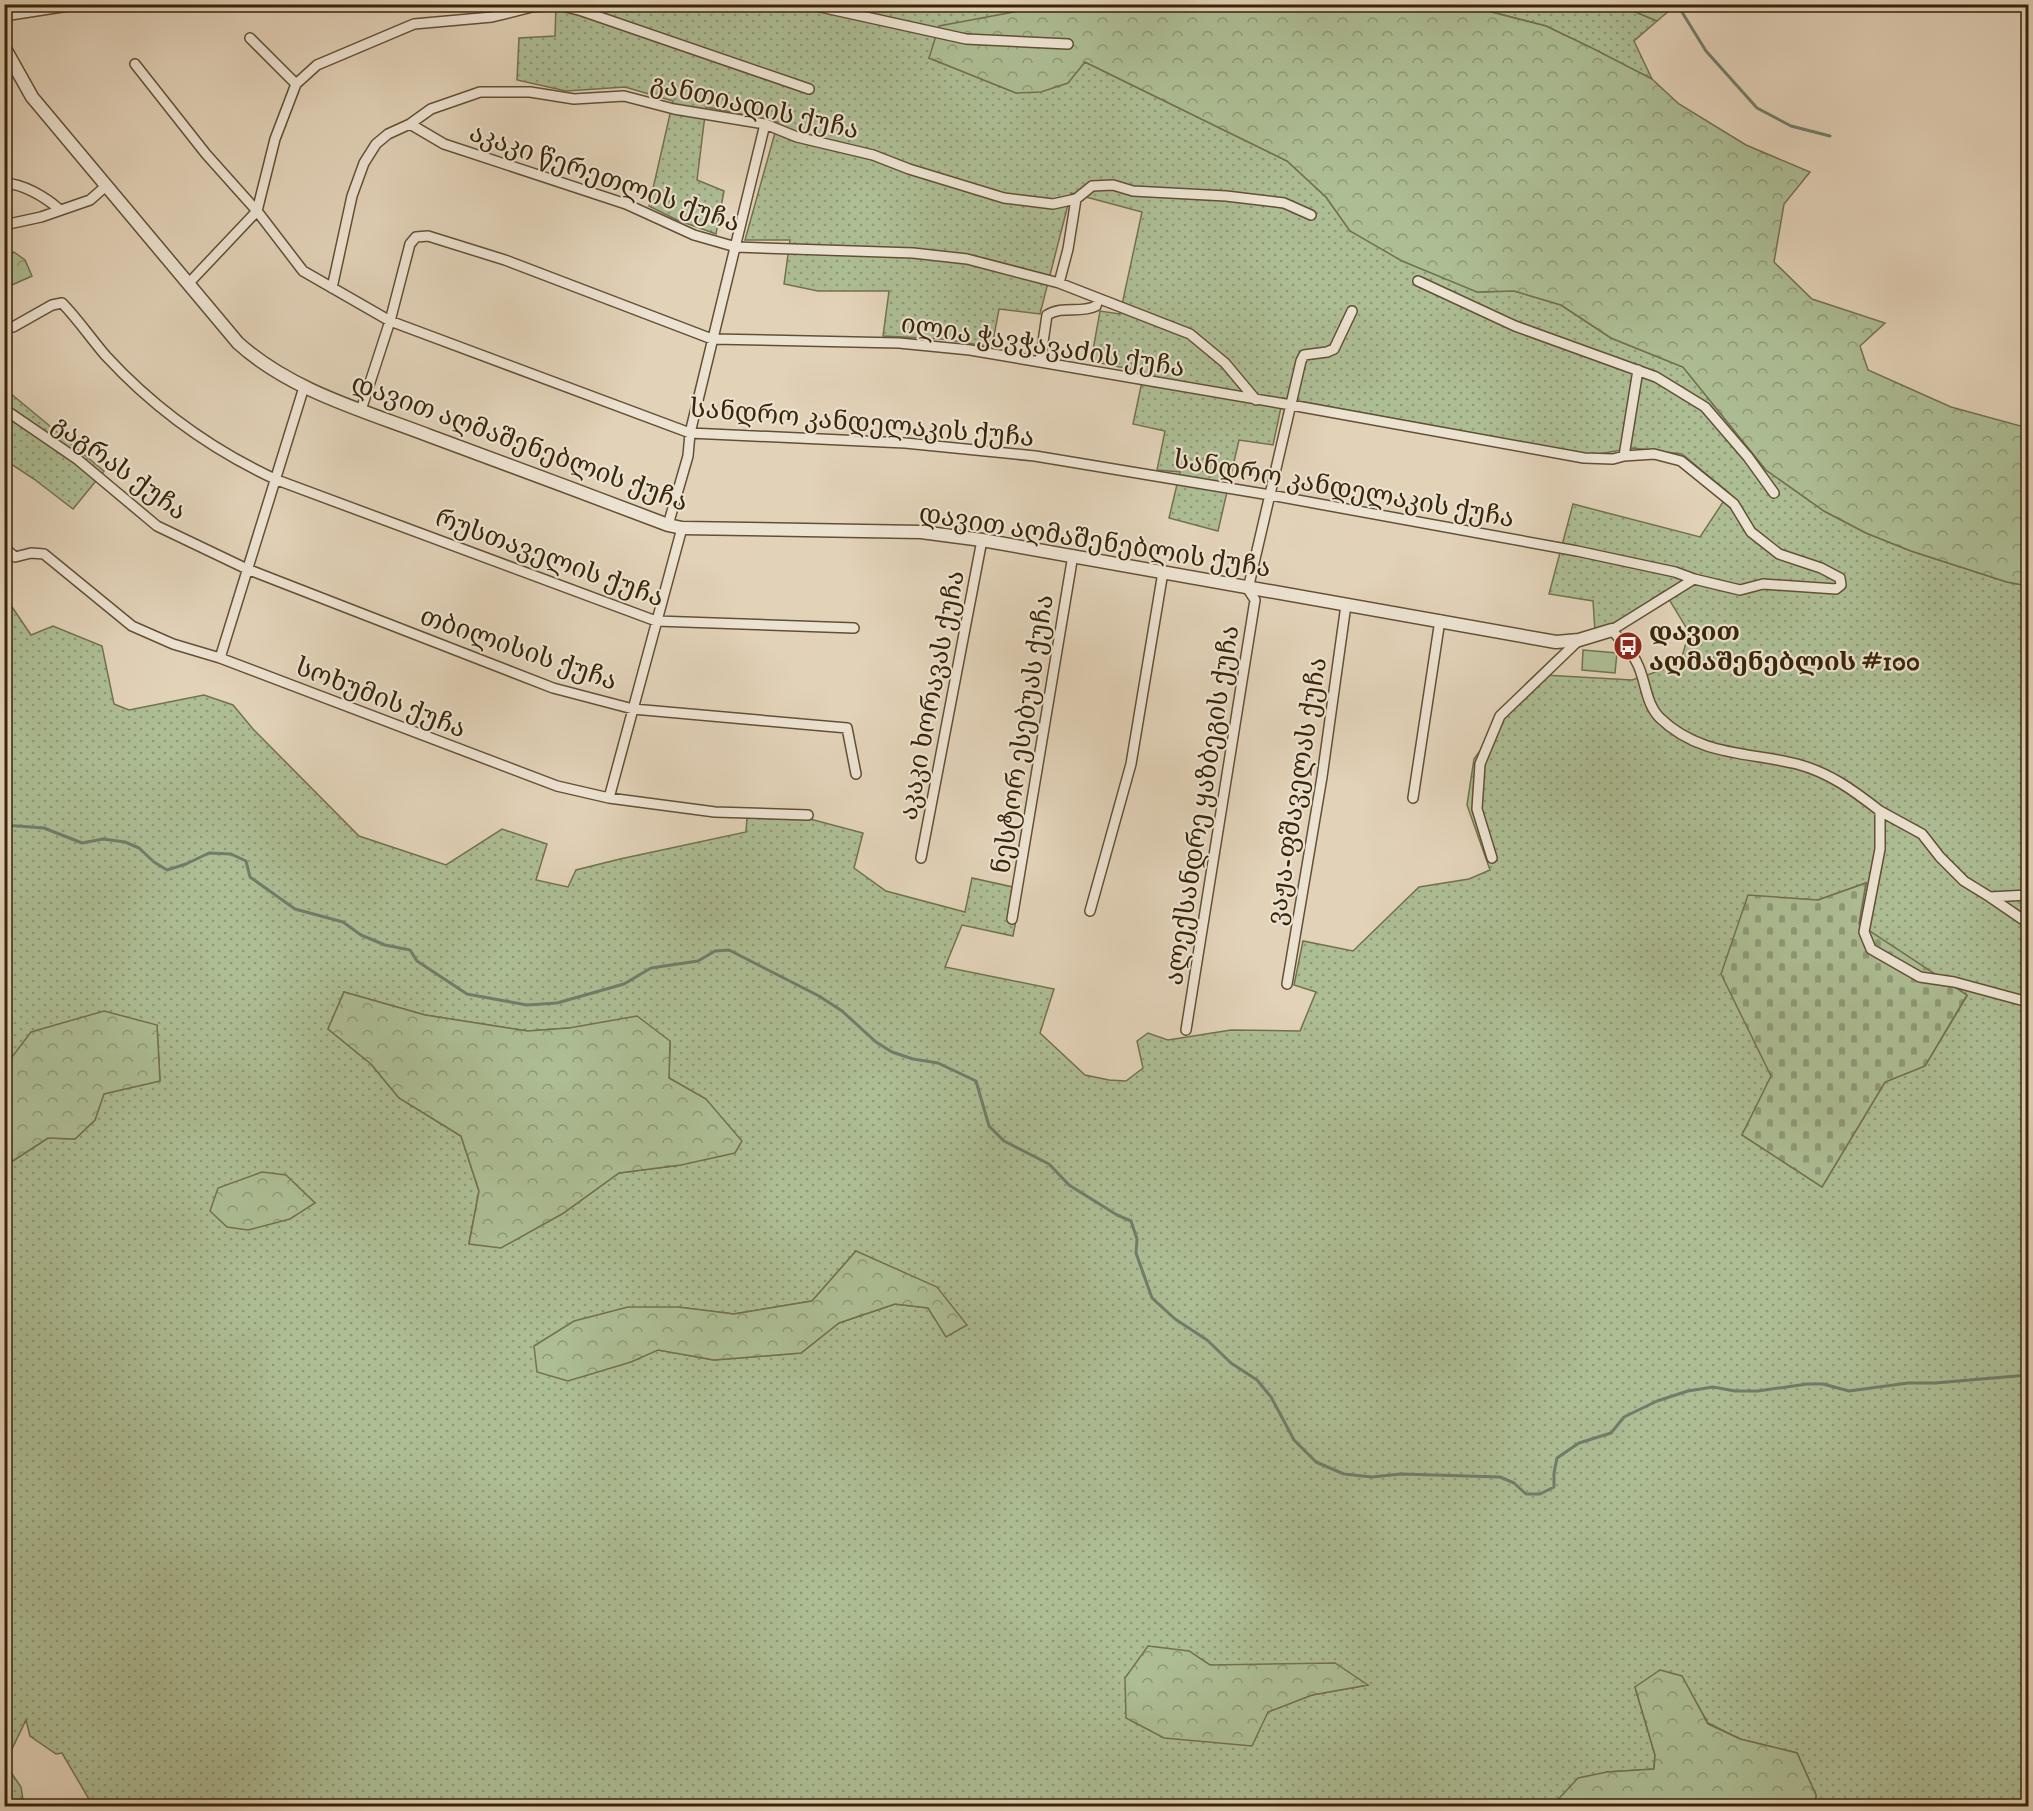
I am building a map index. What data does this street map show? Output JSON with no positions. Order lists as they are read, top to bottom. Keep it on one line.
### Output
{"streets":{"street":["განთიადის ქუჩა","აკაკი წერეთლის ქუჩა","ილია ჭავჭავაძის ქუჩა","სანდრო კანდელაკის ქუჩა","დავით აღმაშენებლის ქუჩა","გაგრას ქუჩა","რუსთაველის ქუჩა","თბილისის ქუჩა","აკაკი ხორავას ქუჩა","სოხუმის ქუჩა","ნესტორ ესებუას ქუჩა","ვაჟა-ფშაველას ქუჩა","ალექსანდრე ყაზბეგის ქუჩა"]},"crossings":[["განთიადის ქუჩა","აკაკი წერეთლის ქუჩა"],["განთიადის ქუჩა","სანდრო კანდელაკის ქუჩა"],["აკაკი წერეთლის ქუჩა","ილია ჭავჭავაძის ქუჩა"],["ილია ჭავჭავაძის ქუჩა","სანდრო კანდელაკის ქუჩა"],["ილია ჭავჭავაძის ქუჩა","დავით აღმაშენებლის ქუჩა"],["სანდრო კანდელაკის ქუჩა","დავით აღმაშენებლის ქუჩა"],["დავით აღმაშენებლის ქუჩა","აკაკი ხორავას ქუჩა"],["დავით აღმაშენებლის ქუჩა","ნესტორ ესებუას ქუჩა"],["დავით აღმაშენებლის ქუჩა","ვაჟა-ფშაველას ქუჩა"],["დავით აღმაშენებლის ქუჩა","ალექსანდრე ყაზბეგის ქუჩა"],["გაგრას ქუჩა","თბილისის ქუჩა"]],"places":{"bus stop":["დავით აღმაშენებლის #100"]}}
